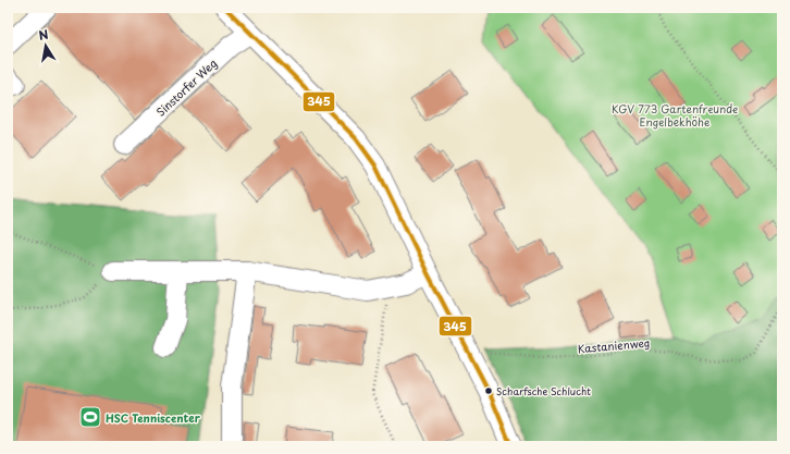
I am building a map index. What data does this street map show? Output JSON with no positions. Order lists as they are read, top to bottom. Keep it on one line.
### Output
{"streets":{"street":["Sinstorfer Weg"],"path":["Kastanienweg"]},"parks":["KGV 773 Gartenfreunde Engelbekhöhe"],"places":{"other":["Scharfsche Schlucht"],"sports":["HSC Tenniscenter"]},"lines":["transit line 345"],"north":"top"}
